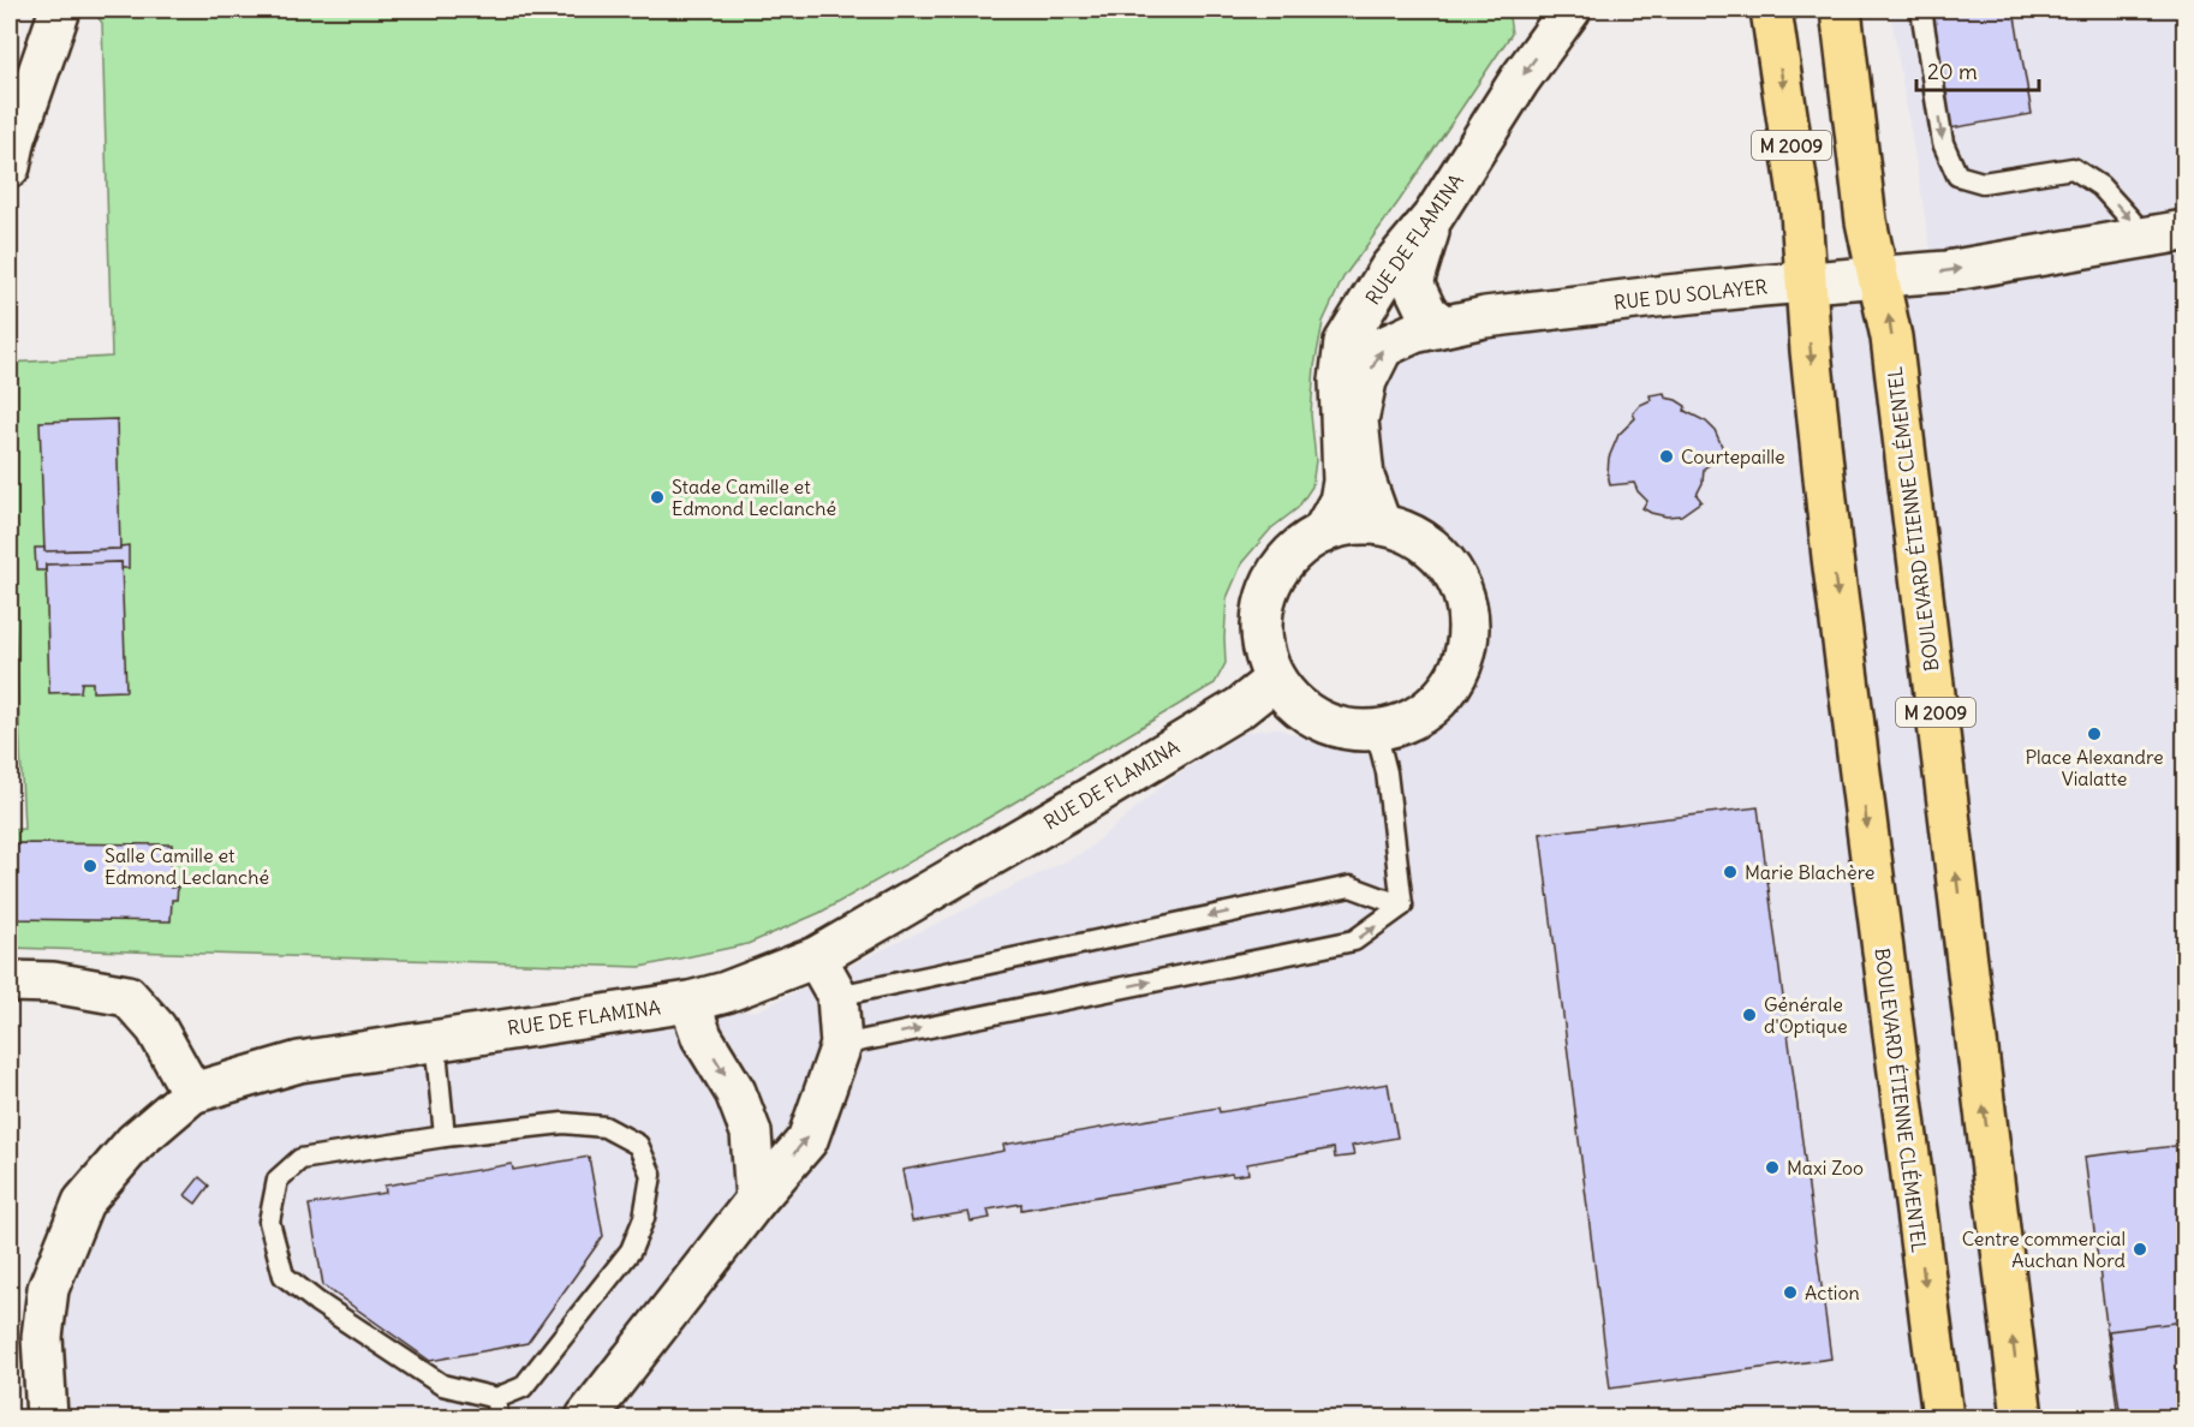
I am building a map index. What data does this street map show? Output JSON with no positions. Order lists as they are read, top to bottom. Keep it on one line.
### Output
{"streets":{"main road":["M 2009","BOULEVARD ÉTIENNE CLÉMENTEL"],"street":["RUE DE FLAMINA","RUE DU SOLAYER"]},"crossings":[["RUE DE FLAMINA","RUE DU SOLAYER"],["RUE DU SOLAYER","BOULEVARD ÉTIENNE CLÉMENTEL"]],"places":["Courtepaille","Stade Camille et Edmond Leclanché","Place Alexandre Vialatte","Salle Camille et Edmond Leclanché","Marie Blachère","Générale d'Optique","Maxi Zoo","Centre commercial Auchan Nord","Action"],"scale_bar":"20 m"}
